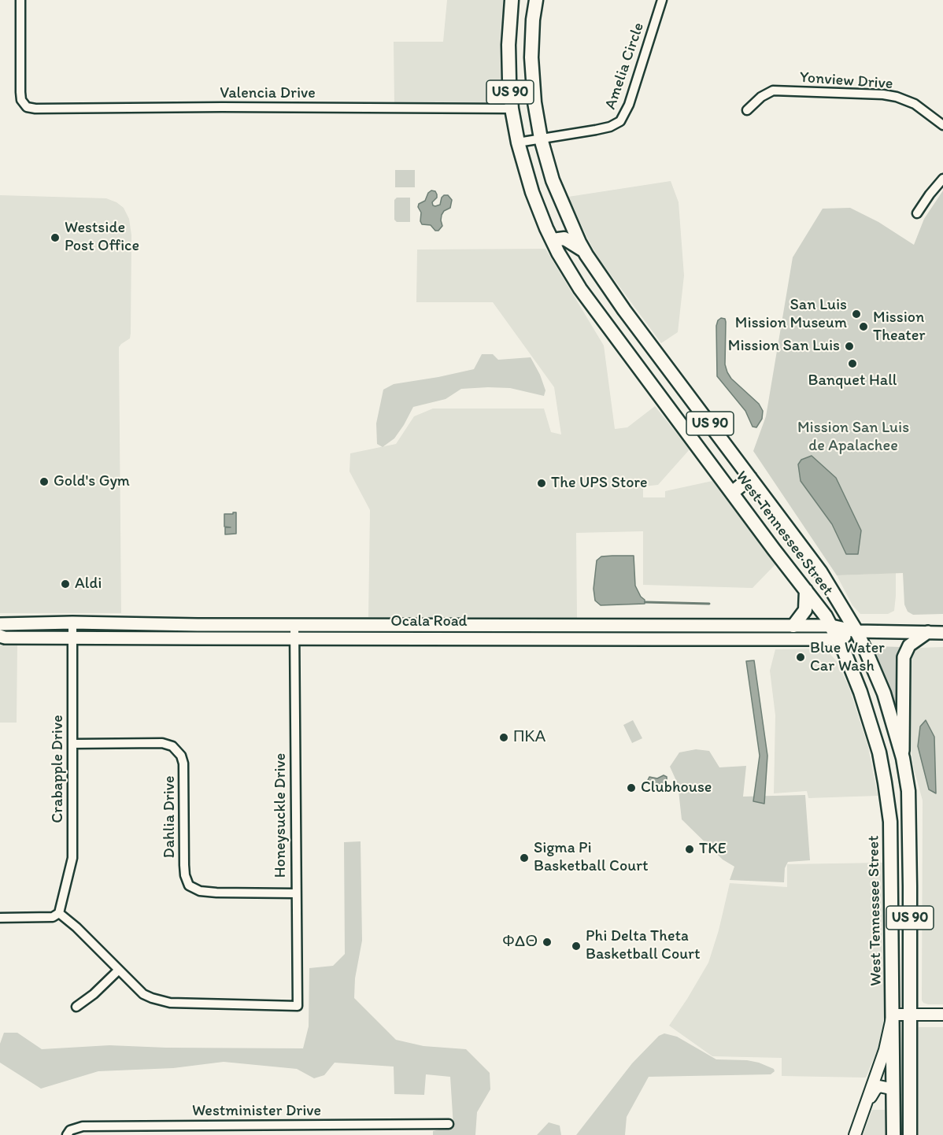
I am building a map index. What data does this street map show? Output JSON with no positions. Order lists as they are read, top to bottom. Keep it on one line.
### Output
{"streets":{"main road":["US 90","West Tennessee Street","Ocala Road"],"street":["Amelia Circle","Yonview Drive","Valencia Drive","Crabapple Drive","Honeysuckle Drive","Dahlia Drive","Westminister Drive"]},"crossings":[["Amelia Circle","West Tennessee Street"],["Valencia Drive","West Tennessee Street"],["West Tennessee Street","Ocala Road"],["Ocala Road","Crabapple Drive"],["Ocala Road","Honeysuckle Drive"],["Crabapple Drive","Dahlia Drive"],["Honeysuckle Drive","Dahlia Drive"]],"parks":["Mission San Luis de Apalachee"],"places":["Westside Post Office","San Luis Mission Museum","Mission Theater","Mission San Luis","Banquet Hall","Gold's Gym","The UPS Store","Aldi","Blue Water Car Wash","ΠΚΑ","Clubhouse","TKE","Sigma Pi Basketball Court","ΦΔΘ","Phi Delta Theta Basketball Court"]}
